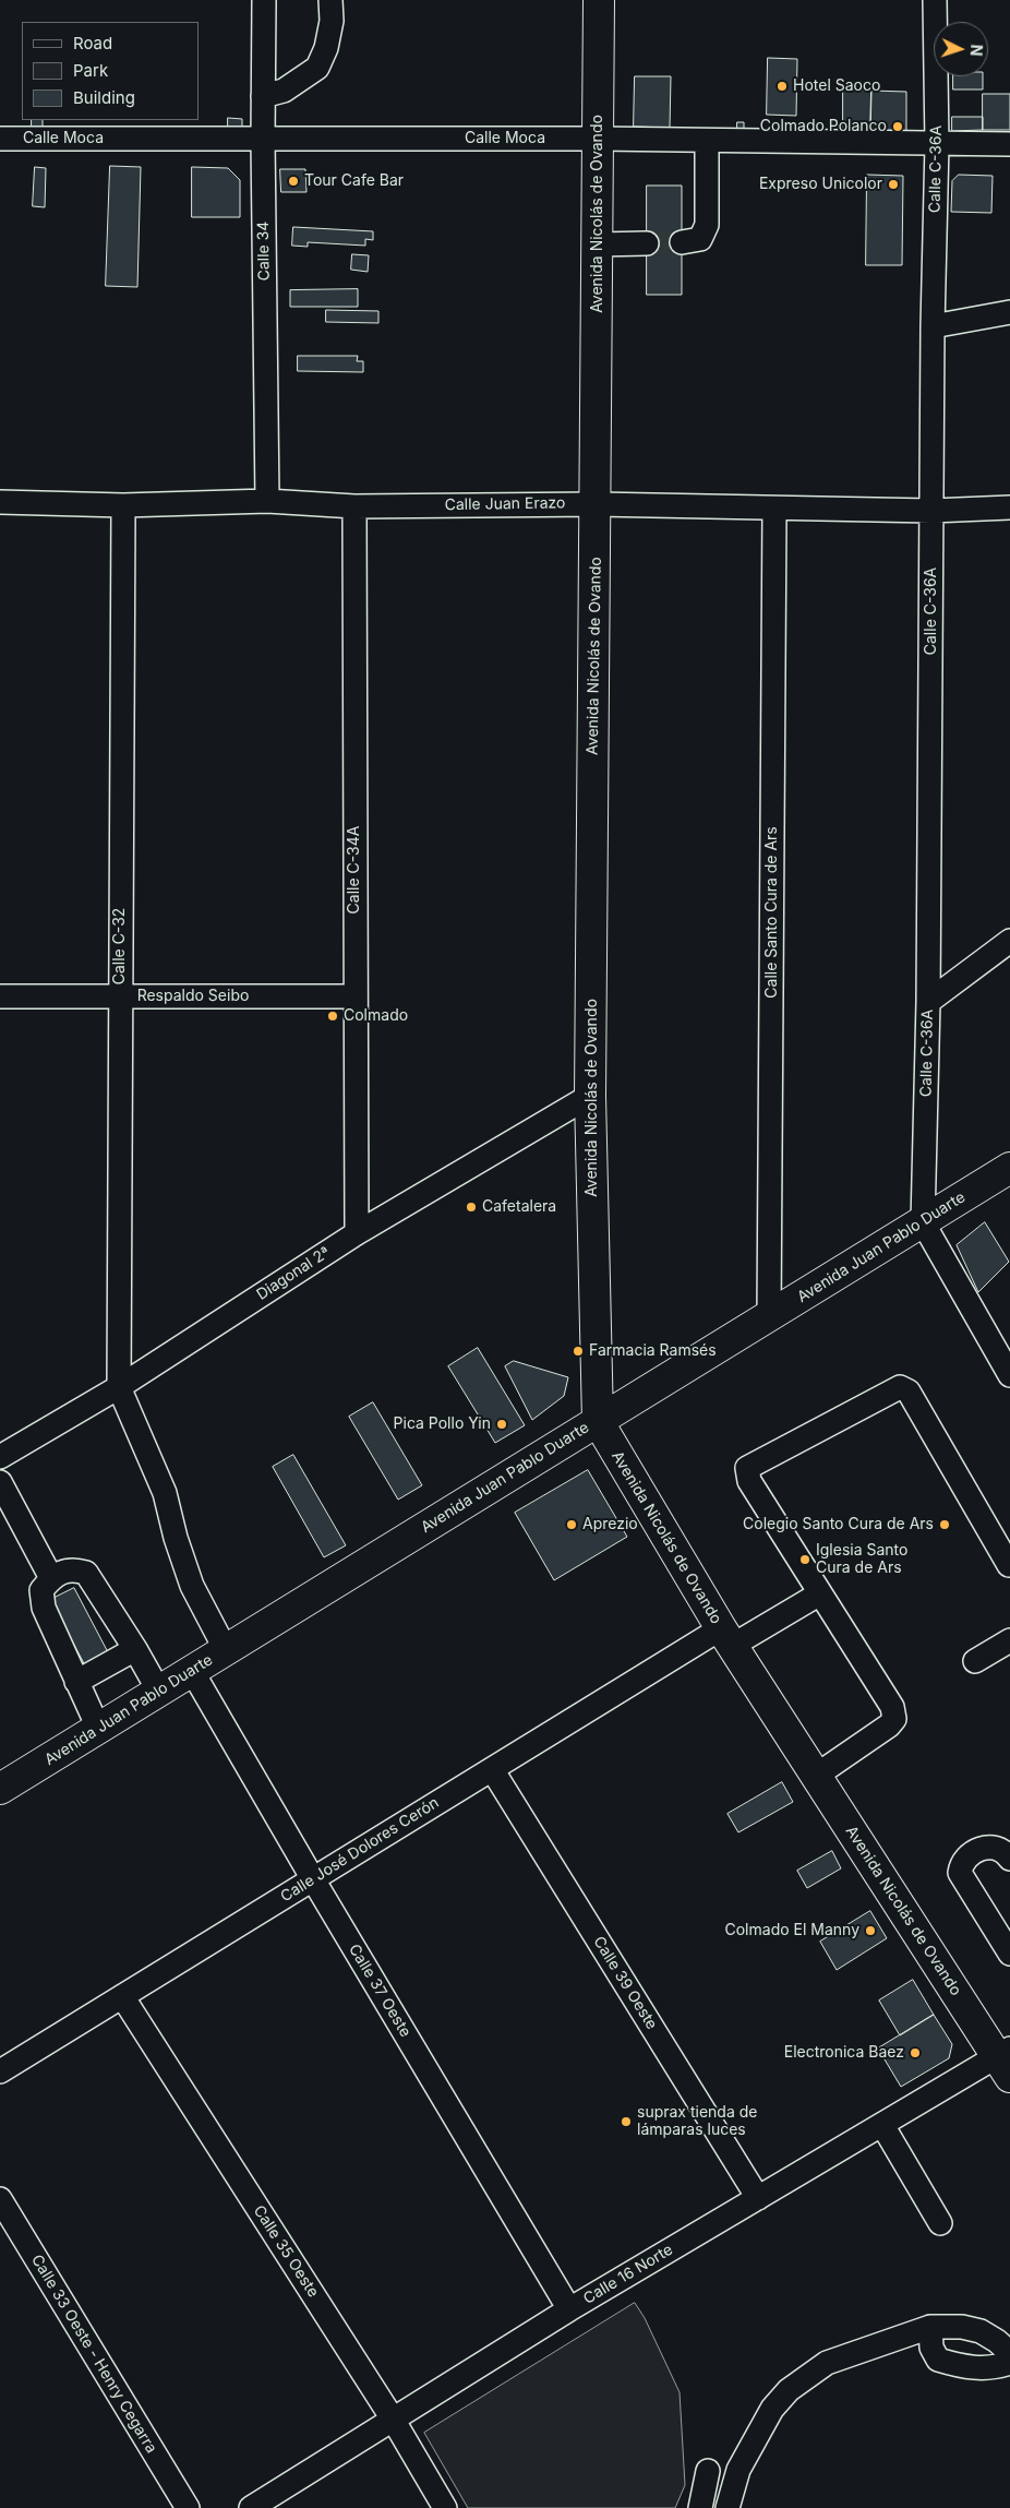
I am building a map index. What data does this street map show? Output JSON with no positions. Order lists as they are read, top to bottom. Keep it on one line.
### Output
{"streets":{"main road":["Avenida Nicolás de Ovando","Avenida Juan Pablo Duarte"],"street":["Calle Moca","Calle C-36A","Calle 34","Calle Juan Erazo","Calle C-34A","Calle Santo Cura de Ars","Calle C-32","Respaldo Seibo","Diagonal 2ª","Calle José Dolores Cerón","Calle 39 Oeste","Calle 37 Oeste","Calle 35 Oeste","Calle 16 Norte","Calle 33 Oeste - Henry Cegarra"]},"crossings":[["Calle Moca","Calle C-36A"],["Calle Moca","Avenida Nicolás de Ovando"],["Calle Moca","Calle 34"],["Calle C-36A","Calle Juan Erazo"],["Calle C-36A","Avenida Juan Pablo Duarte"],["Avenida Nicolás de Ovando","Calle Juan Erazo"],["Avenida Nicolás de Ovando","Avenida Juan Pablo Duarte"],["Avenida Nicolás de Ovando","Diagonal 2ª"],["Avenida Nicolás de Ovando","Calle José Dolores Cerón"],["Avenida Nicolás de Ovando","Calle 16 Norte"],["Calle 34","Calle Juan Erazo"],["Calle Juan Erazo","Calle C-34A"],["Calle Juan Erazo","Calle Santo Cura de Ars"],["Calle Juan Erazo","Calle C-32"],["Calle C-34A","Respaldo Seibo"],["Calle C-34A","Diagonal 2ª"],["Calle Santo Cura de Ars","Avenida Juan Pablo Duarte"],["Calle C-32","Respaldo Seibo"],["Calle C-32","Diagonal 2ª"],["Avenida Juan Pablo Duarte","Calle 37 Oeste"],["Calle José Dolores Cerón","Calle 39 Oeste"],["Calle José Dolores Cerón","Calle 37 Oeste"],["Calle José Dolores Cerón","Calle 35 Oeste"],["Calle 39 Oeste","Calle 16 Norte"],["Calle 37 Oeste","Calle 16 Norte"],["Calle 35 Oeste","Calle 16 Norte"]],"places":["Hotel Saoco","Colmado Polanco","Tour Cafe Bar","Expreso Unicolor","Colmado","Cafetalera","Farmacia Ramsés","Pica Pollo Yin","Aprezio","Colegio Santo Cura de Ars","Iglesia Santo Cura de Ars","Colmado El Manny","Electronica Baez","suprax tienda de lámparas luces"],"legend":["Road","Park","Building"],"north":"right"}
